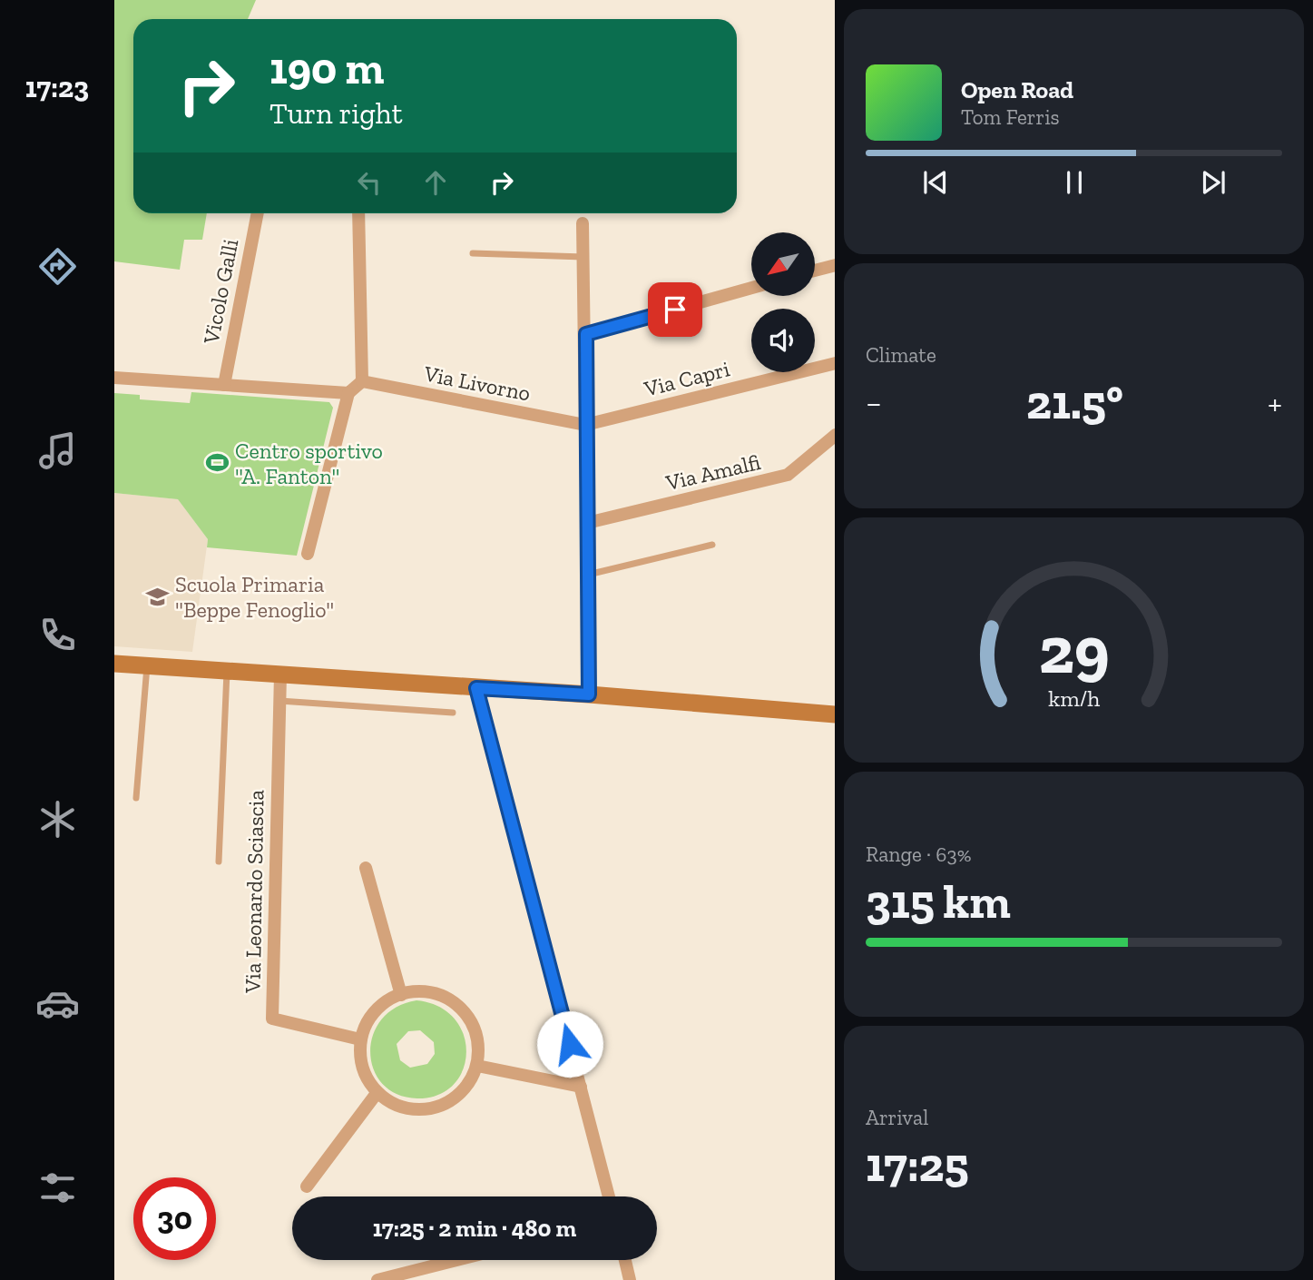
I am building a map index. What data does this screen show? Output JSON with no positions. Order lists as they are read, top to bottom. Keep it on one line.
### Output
{"streets":{"street":["Vicolo Galli","Via Capri","Via Livorno","Via Amalfi","Via Leonardo Sciascia"]},"crossings":[["Via Capri","Via Livorno"]],"places":{"sports":["Centro sportivo \"A. Fanton\""],"school or university":["Scuola Primaria \"Beppe Fenoglio\""]},"north":"bottom left","page":{"tabs":"17:23","turn":["190 m","Turn right"],"song":["Open Road","Tom Ferris"],"tile":["Climate",["Range · 63%","315 km"],["Arrival","17:25"]],"heat":["−","21.5°","+"],"limit":"30","trip":"17:25 · 2 min · 480 m","gauge":["29","km/h"]}}
